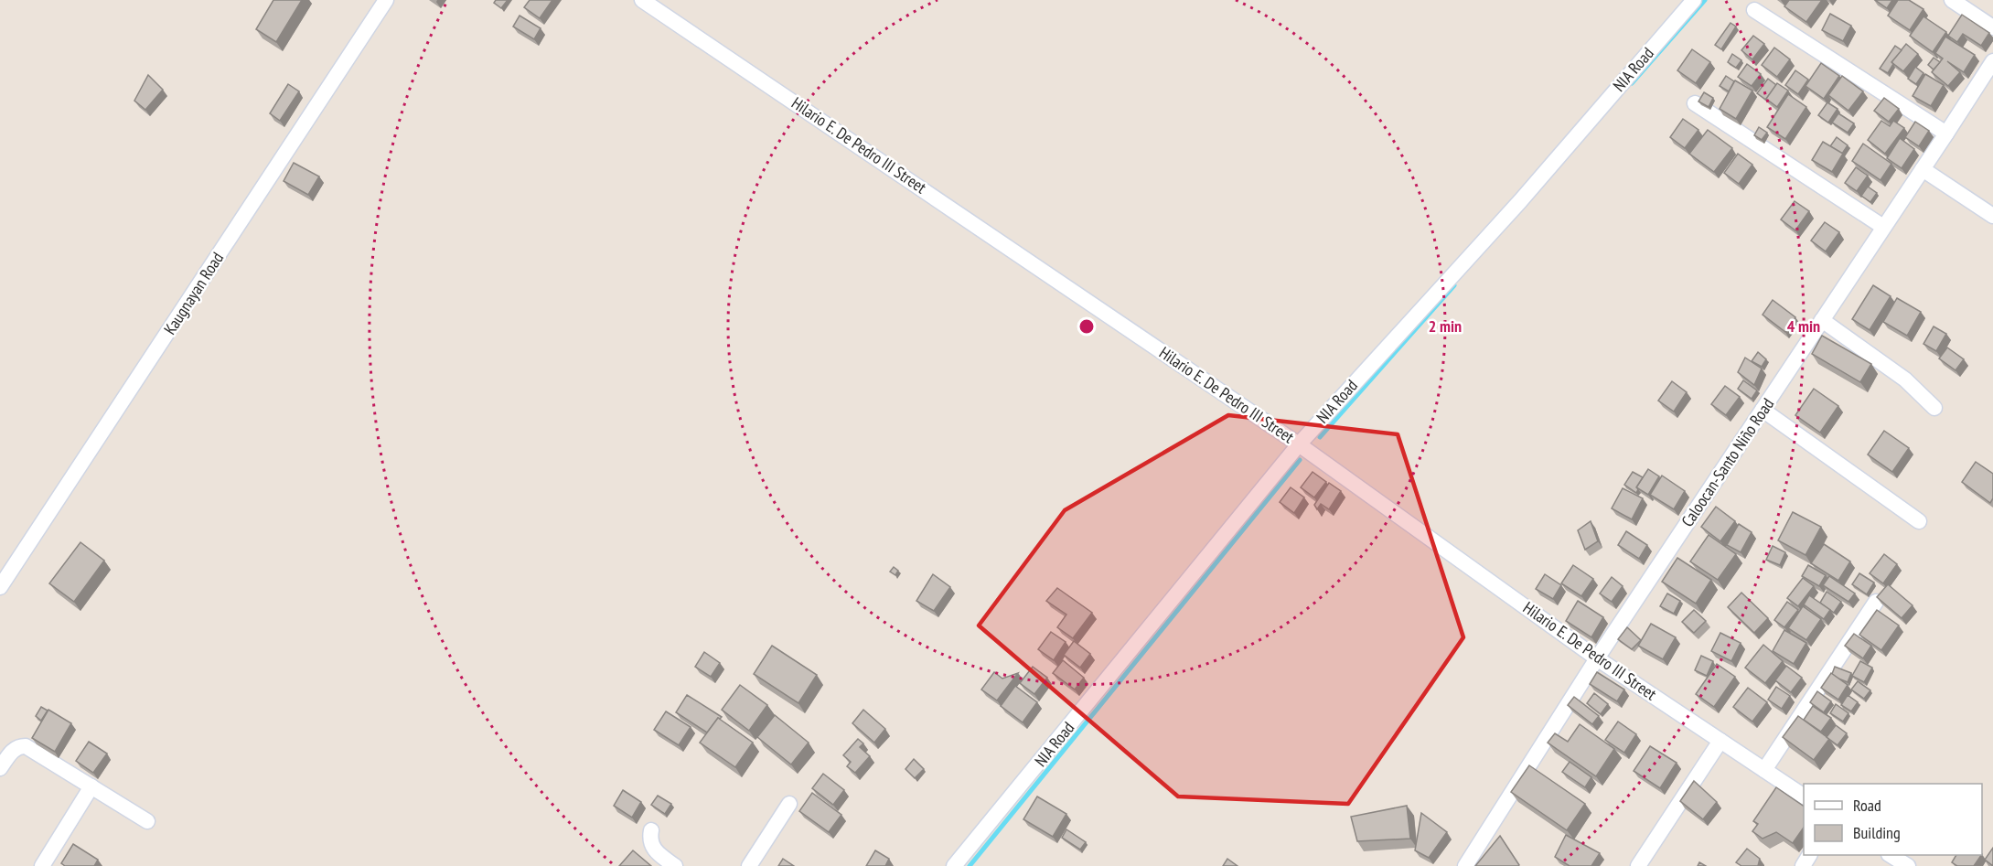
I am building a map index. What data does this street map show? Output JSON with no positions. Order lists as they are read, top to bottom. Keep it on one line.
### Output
{"streets":{"street":["NIA Road","Hilario E. De Pedro III Street","Kaugnayan Road","Caloocan-Santo Niño Road"]},"crossings":[["NIA Road","Hilario E. De Pedro III Street"],["Hilario E. De Pedro III Street","Caloocan-Santo Niño Road"]],"legend":["Road","Building"],"rings":["2 min","4 min"]}
